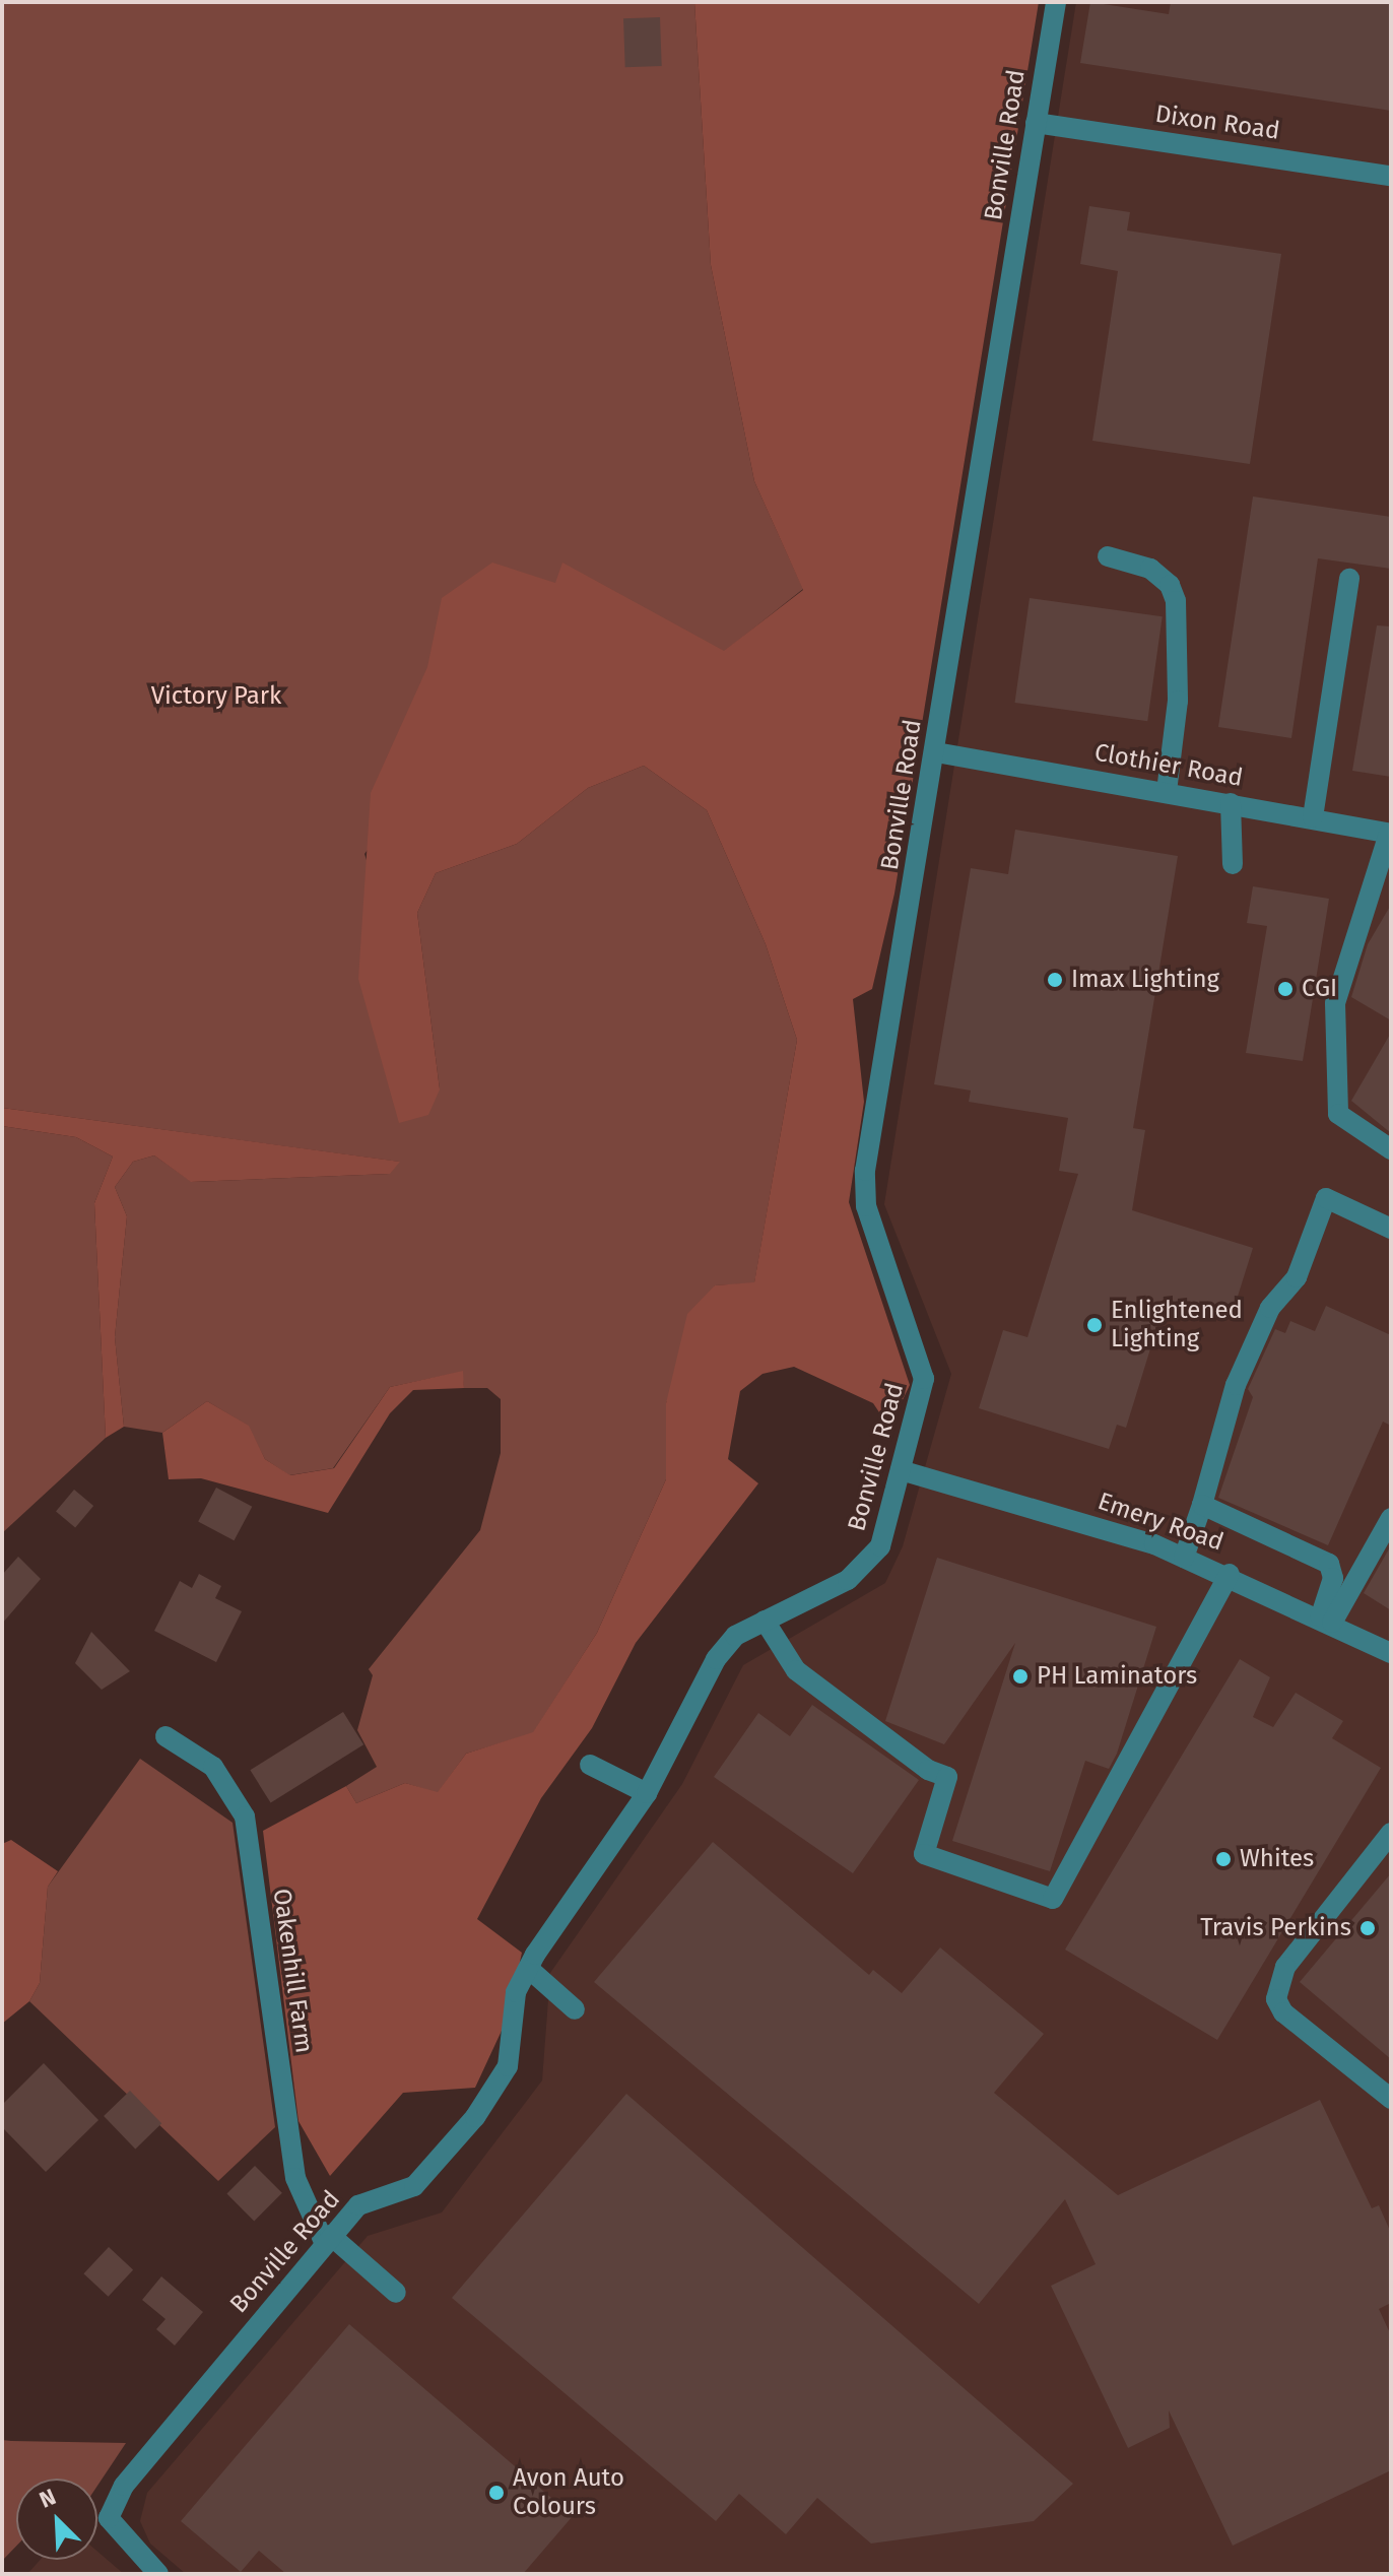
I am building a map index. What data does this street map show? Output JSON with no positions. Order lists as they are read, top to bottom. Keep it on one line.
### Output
{"streets":{"street":["Dixon Road","Bonville Road","Clothier Road","Emery Road","Oakenhill Farm"]},"crossings":[["Dixon Road","Bonville Road"],["Bonville Road","Clothier Road"],["Bonville Road","Emery Road"],["Bonville Road","Oakenhill Farm"]],"parks":["Victory Park"],"places":["Imax Lighting","CGI","Enlightened Lighting","PH Laminators","Whites","Travis Perkins","Avon Auto Colours"],"north":"top left"}
